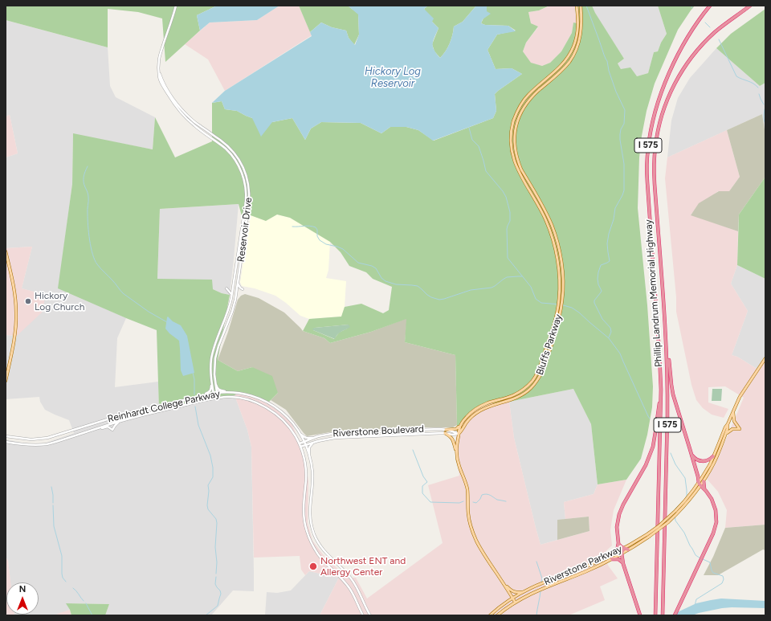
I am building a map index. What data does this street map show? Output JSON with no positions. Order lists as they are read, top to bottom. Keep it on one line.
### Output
{"streets":{"highway":["I 575","Phillip Landrum Memorial Highway"],"main road":["Bluffs Parkway","Riverstone Parkway"],"street":["Reservoir Drive","Reinhardt College Parkway","Riverstone Boulevard"]},"crossings":[["Reservoir Drive","Reinhardt College Parkway"],["Bluffs Parkway","Riverstone Boulevard"],["Reinhardt College Parkway","Riverstone Boulevard"]],"water":["Hickory Log Reservoir"],"places":["Hickory Log Church","Northwest ENT and Allergy Center"],"north":"top"}
